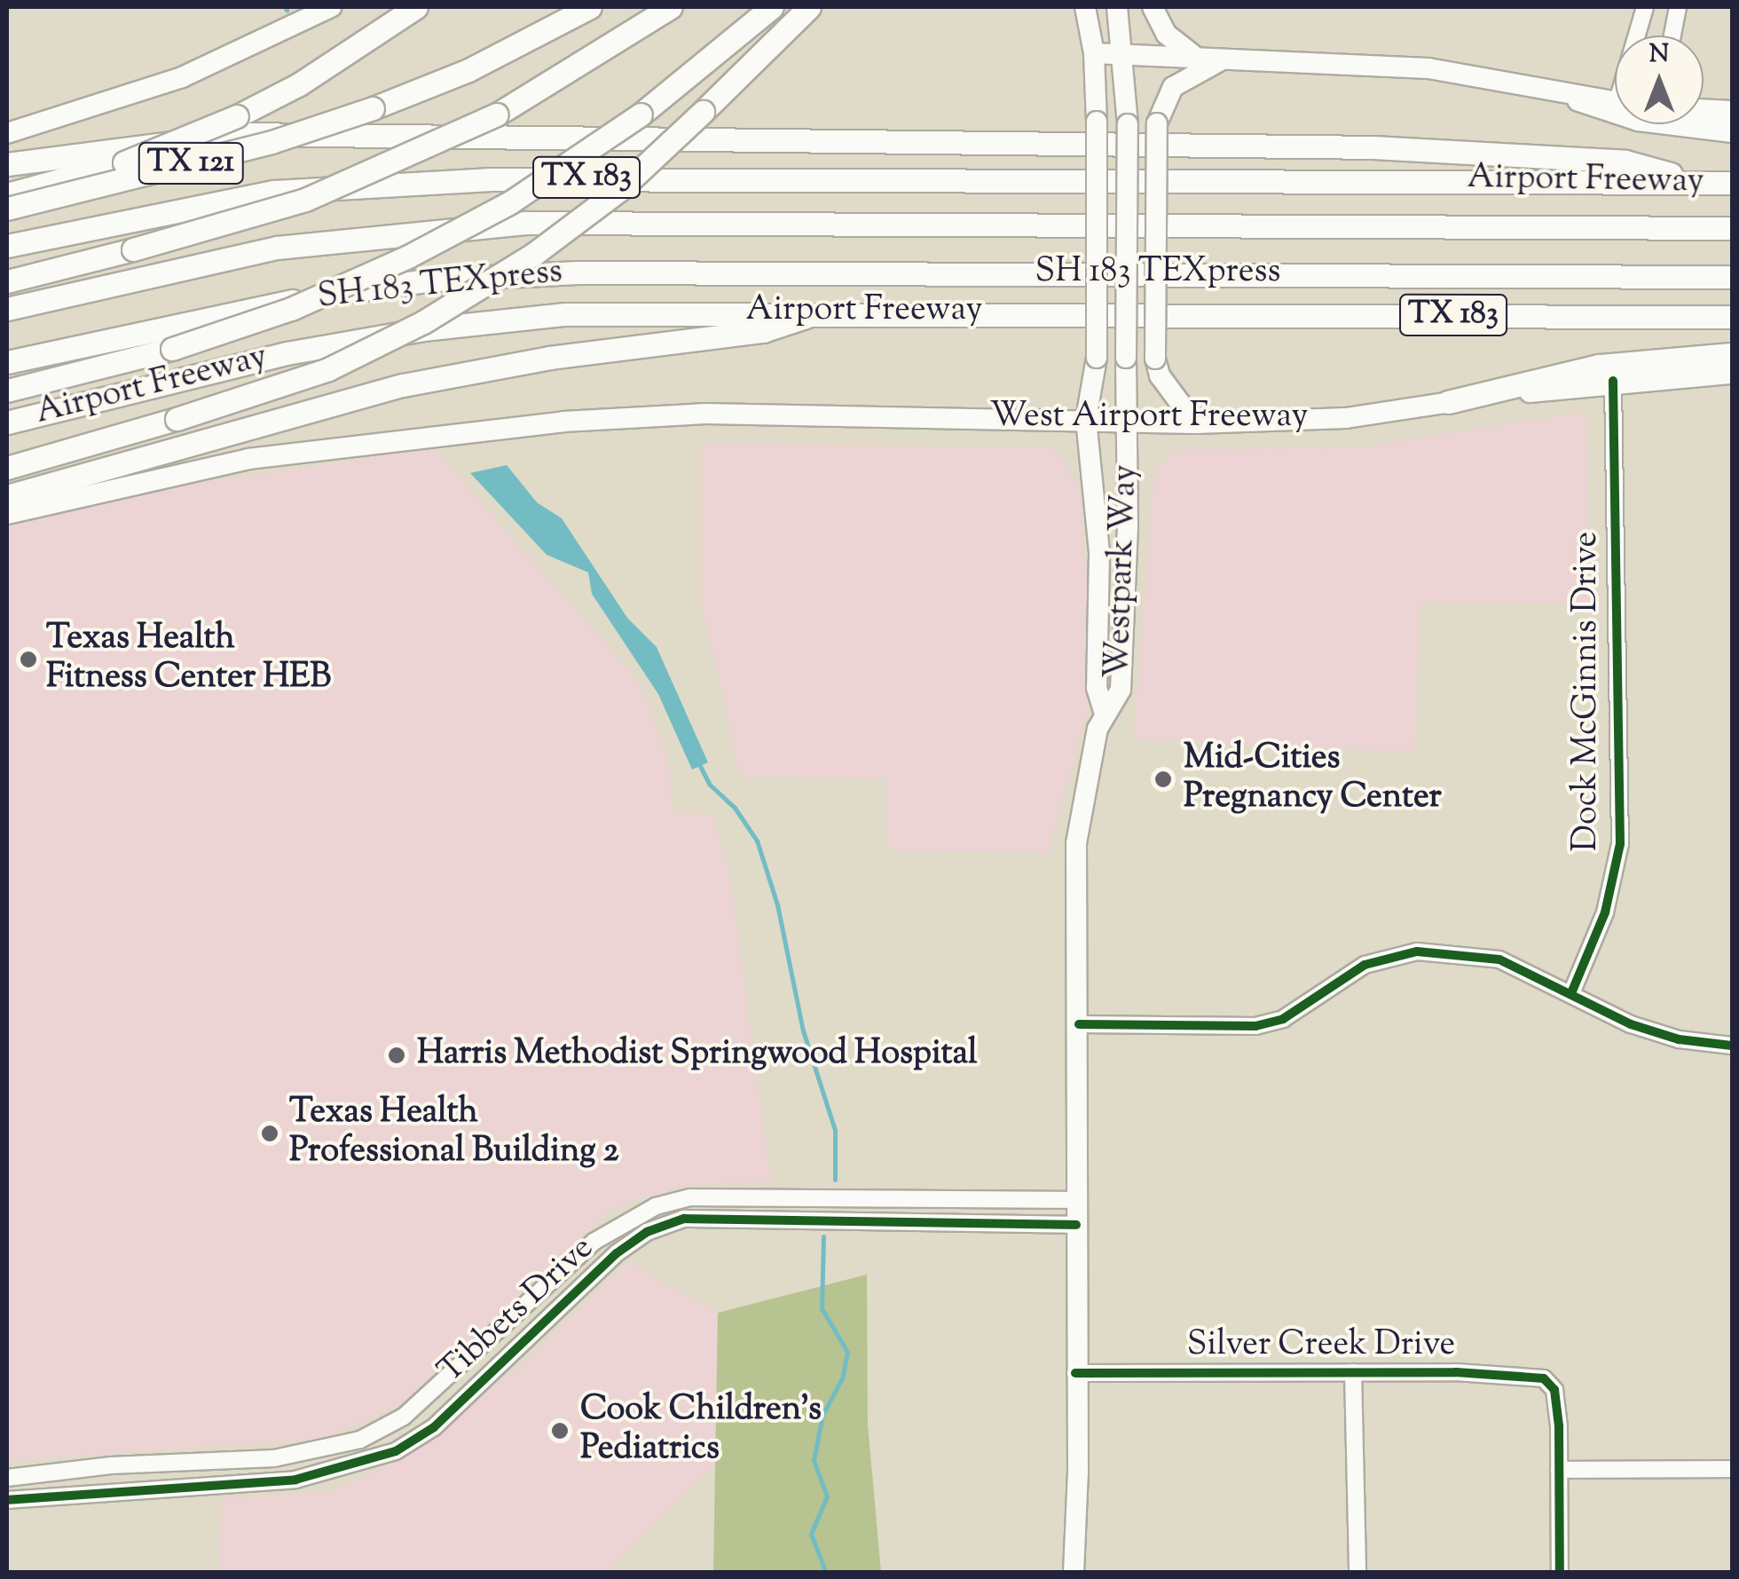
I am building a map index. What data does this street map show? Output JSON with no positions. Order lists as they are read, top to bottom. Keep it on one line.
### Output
{"streets":{"highway":["TX 121","TX 183","Airport Freeway","SH 183 TEXpress"],"main road":["West Airport Freeway","Westpark Way"],"street":["Dock McGinnis Drive","Tibbets Drive","Silver Creek Drive"]},"crossings":[["West Airport Freeway","Westpark Way"],["West Airport Freeway","Dock McGinnis Drive"],["Westpark Way","Tibbets Drive"],["Westpark Way","Silver Creek Drive"]],"places":["Texas Health Fitness Center HEB","Mid-Cities Pregnancy Center","Harris Methodist Springwood Hospital","Texas Health Professional Building 2","Cook Children's Pediatrics"],"north":"top"}
